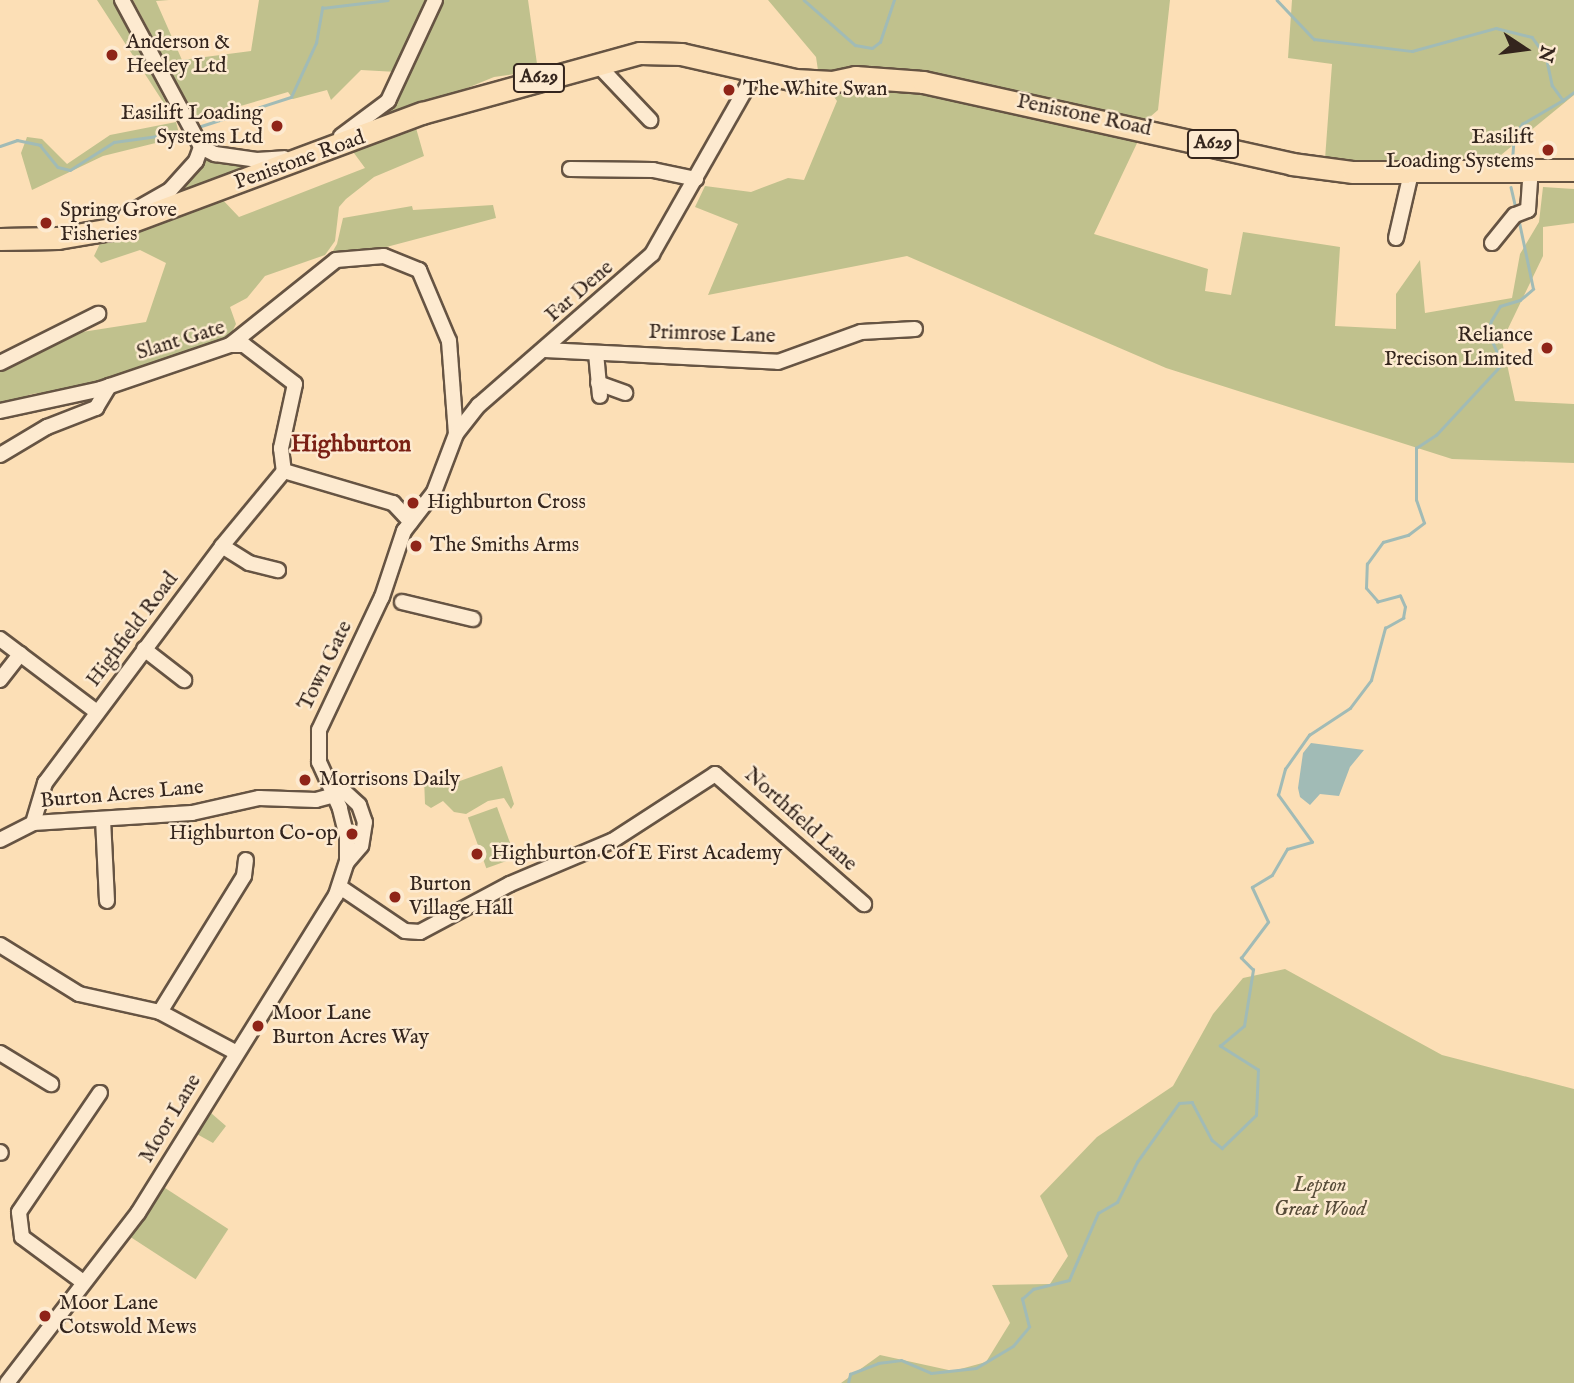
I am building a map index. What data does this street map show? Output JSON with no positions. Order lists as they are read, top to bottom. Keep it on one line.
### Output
{"streets":{"highway":["A629","Penistone Road"],"street":["Far Dene","Primrose Lane","Slant Gate","Highfield Road","Town Gate","Burton Acres Lane","Northfield Lane","Moor Lane"]},"crossings":[["Penistone Road","Far Dene"],["Far Dene","Primrose Lane"],["Far Dene","Town Gate"],["Slant Gate","Highfield Road"],["Highfield Road","Burton Acres Lane"],["Town Gate","Burton Acres Lane"],["Town Gate","Moor Lane"],["Burton Acres Lane","Moor Lane"],["Northfield Lane","Moor Lane"]],"districts":["Highburton"],"parks":["Lepton Great Wood"],"places":["Anderson & Heeley Ltd","The White Swan","Easilift Loading Systems Ltd","Easilift Loading Systems","Spring Grove Fisheries","Reliance Precison Limited","Highburton Cross","The Smiths Arms","Morrisons Daily","Highburton Co-op","Highburton CofE First Academy","Burton Village Hall","Moor Lane Burton Acres Way","Moor Lane Cotswold Mews"],"north":"right"}
